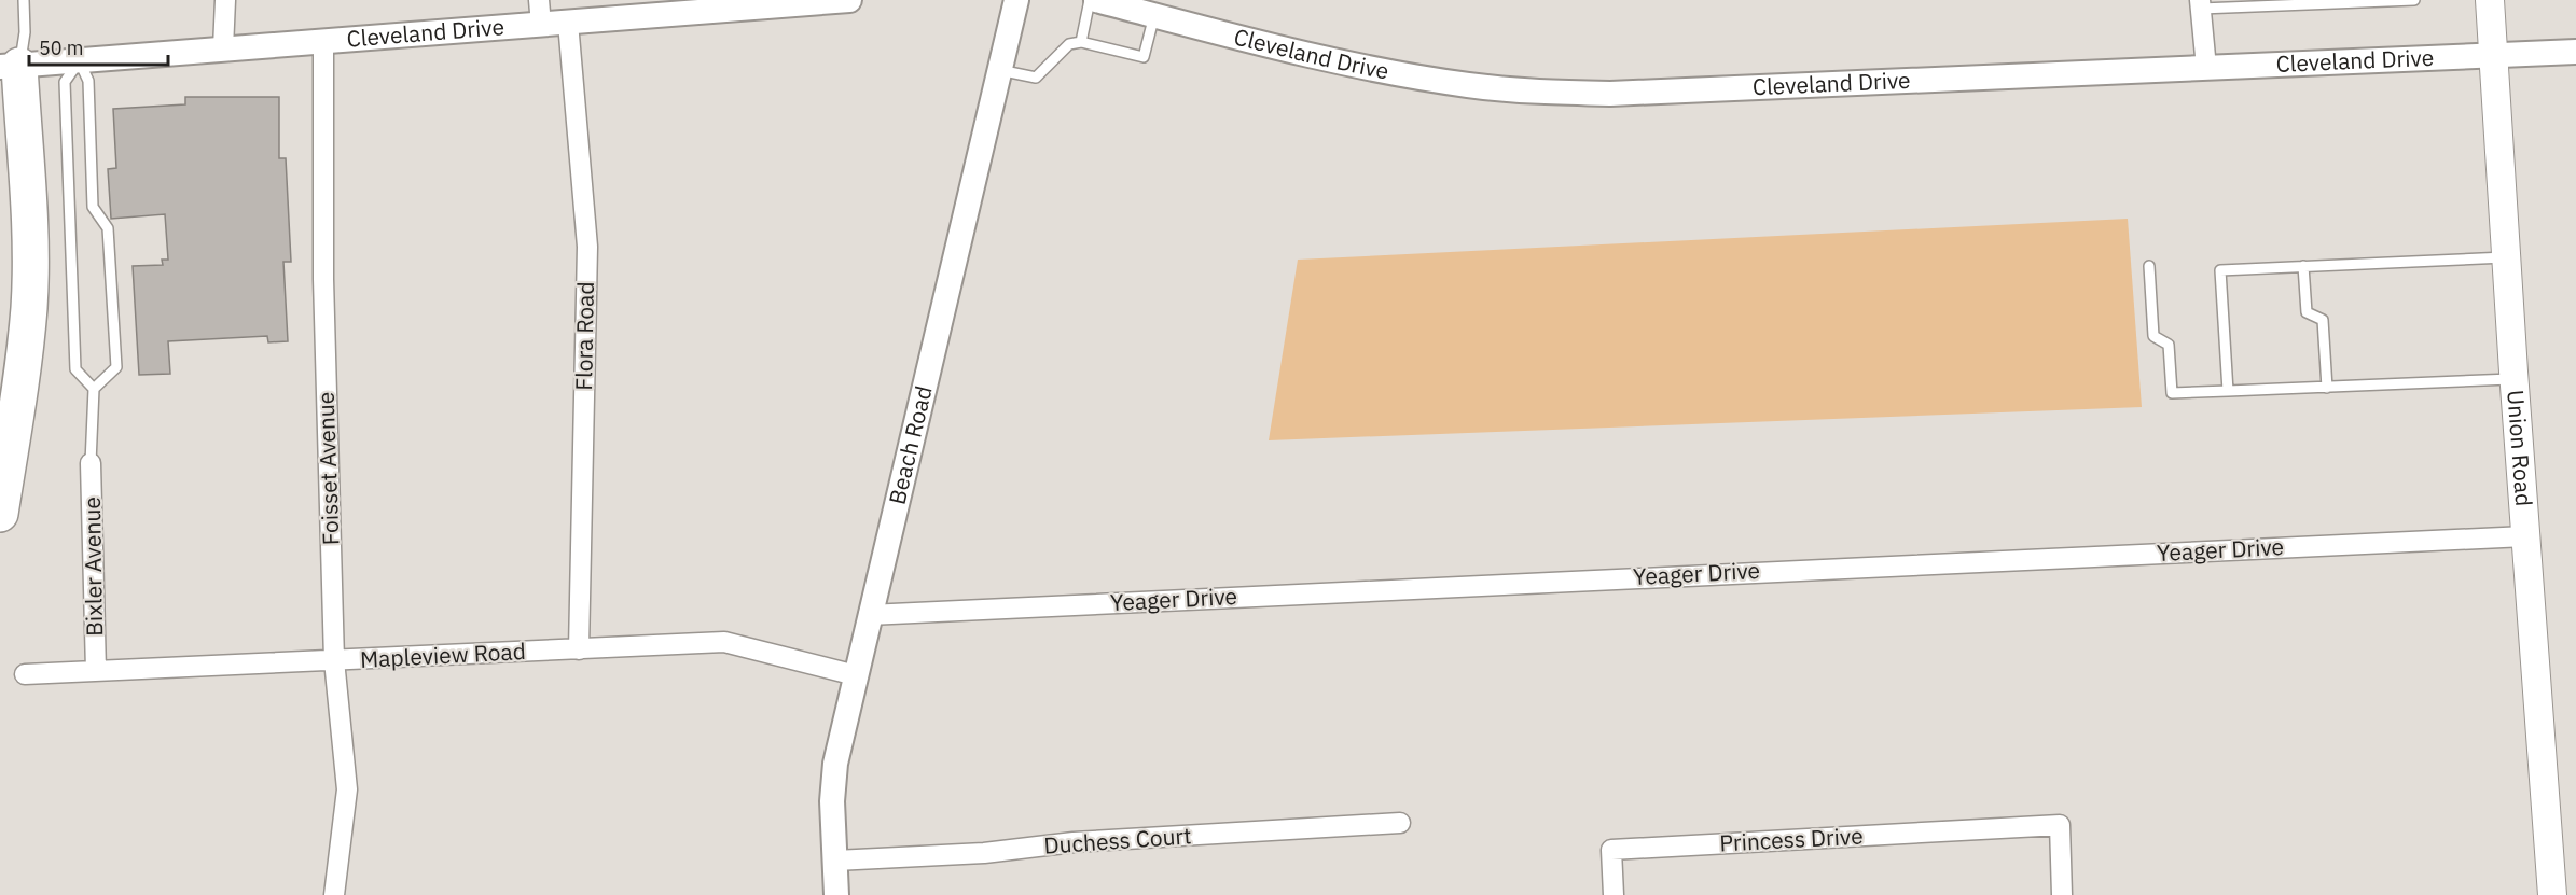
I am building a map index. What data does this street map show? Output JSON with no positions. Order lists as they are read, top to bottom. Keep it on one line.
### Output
{"streets":{"main road":["Union Road"],"street":["Cleveland Drive","Flora Road","Beach Road","Foisset Avenue","Yeager Drive","Bixler Avenue","Mapleview Road","Princess Drive","Duchess Court"]},"crossings":[["Cleveland Drive","Flora Road"],["Cleveland Drive","Union Road"],["Cleveland Drive","Foisset Avenue"],["Flora Road","Mapleview Road"],["Beach Road","Yeager Drive"],["Beach Road","Mapleview Road"],["Beach Road","Duchess Court"],["Union Road","Yeager Drive"],["Foisset Avenue","Mapleview Road"],["Bixler Avenue","Mapleview Road"]],"scale_bar":"50 m"}
